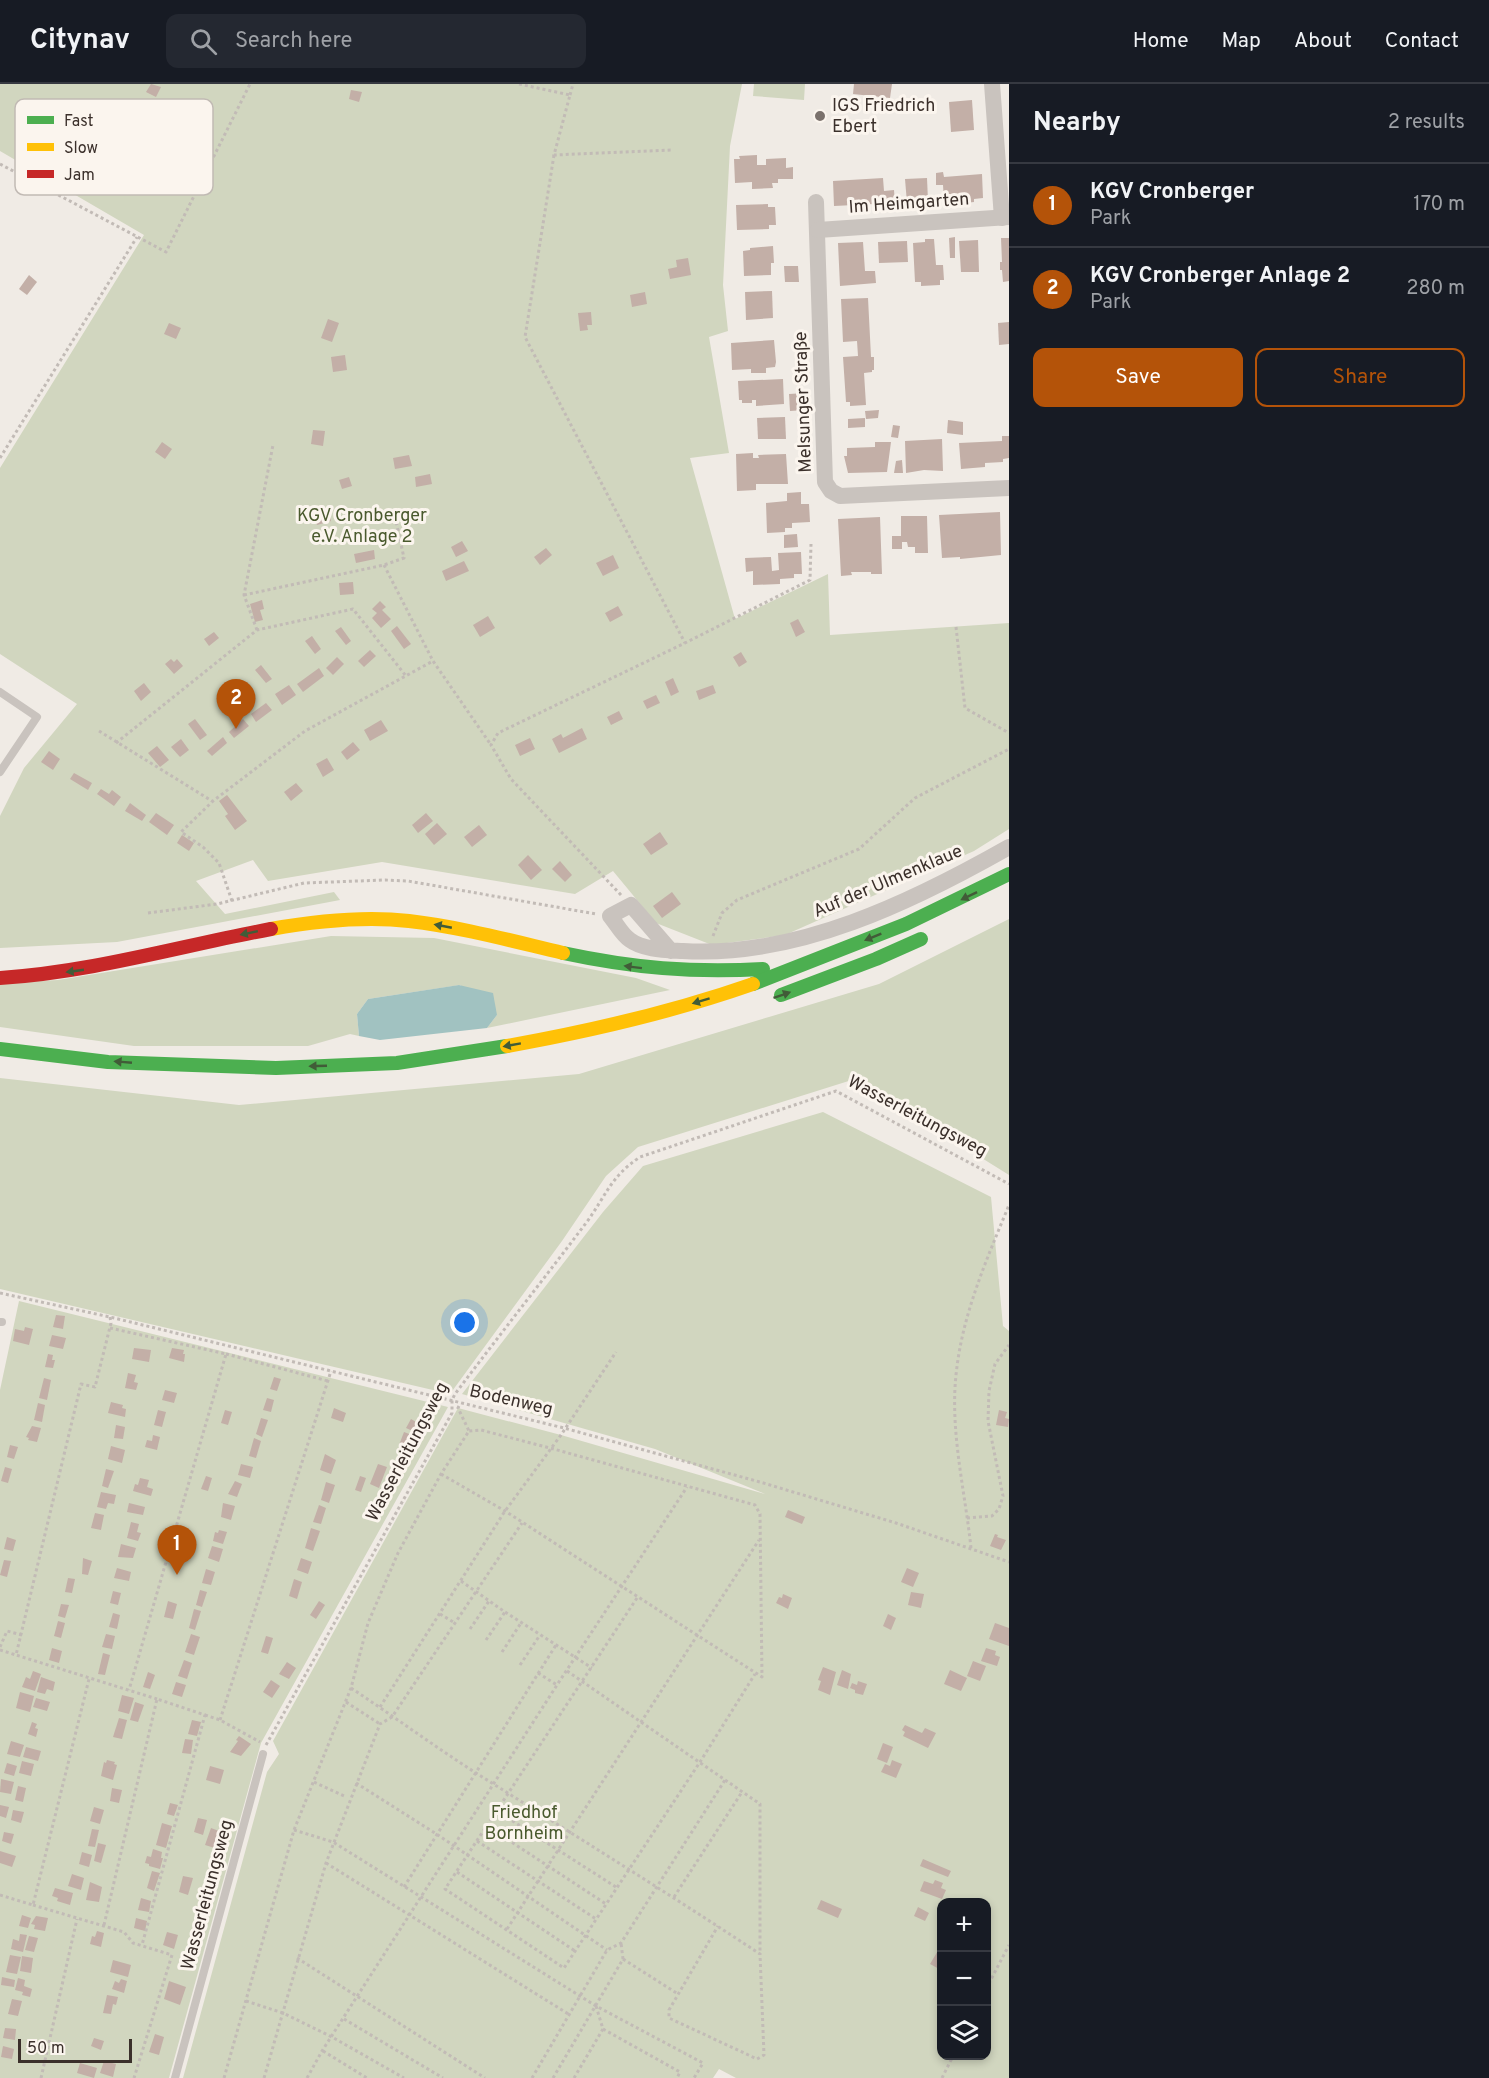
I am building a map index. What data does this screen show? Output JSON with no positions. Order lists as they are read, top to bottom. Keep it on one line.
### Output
{"streets":{"street":["Im Heimgarten","Melsunger Straße","Auf der Ulmenklaue"],"lane":["Wasserleitungsweg"],"path":["Bodenweg"]},"crossings":[["Im Heimgarten","Melsunger Straße"],["Wasserleitungsweg","Bodenweg"]],"parks":["KGV Cronberger e.V. Anlage 2","Friedhof Bornheim"],"places":["IGS Friedrich Ebert"],"legend":["Fast","Slow","Jam"],"scale_bar":"50 m","page":{"header":"Citynav","search":"Search here","nav":["Home","Map","About","Contact"],"heading":["Nearby","2 results"],"list":[{"mark":"1","name":"KGV Cronberger","note":"Park","value":"170 m"},{"mark":"2","name":"KGV Cronberger Anlage 2","note":"Park","value":"280 m"}],"buttons":["Save","Share"],"pins":["2","1"],"map_buttons":["+","−"],"scale":"50 m"}}
